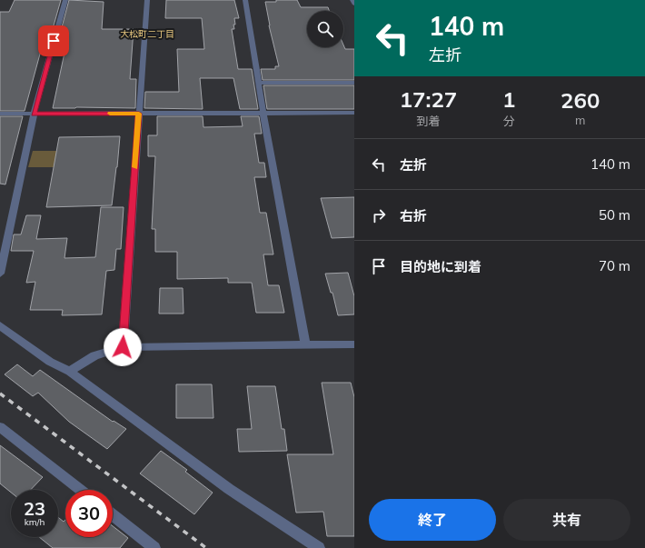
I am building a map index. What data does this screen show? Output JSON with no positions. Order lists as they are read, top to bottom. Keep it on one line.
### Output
{"districts":["大松町二丁目"],"page":{"turn":["140 m","左折"],"eta":["17:27","到着","1","分","260","m"],"list":[{"name":"左折","value":"140 m"},{"name":"右折","value":"50 m"},{"name":"目的地に到着","value":"70 m"}],"speed":"23 km/h","limit":"30","buttons":["終了","共有"]}}
